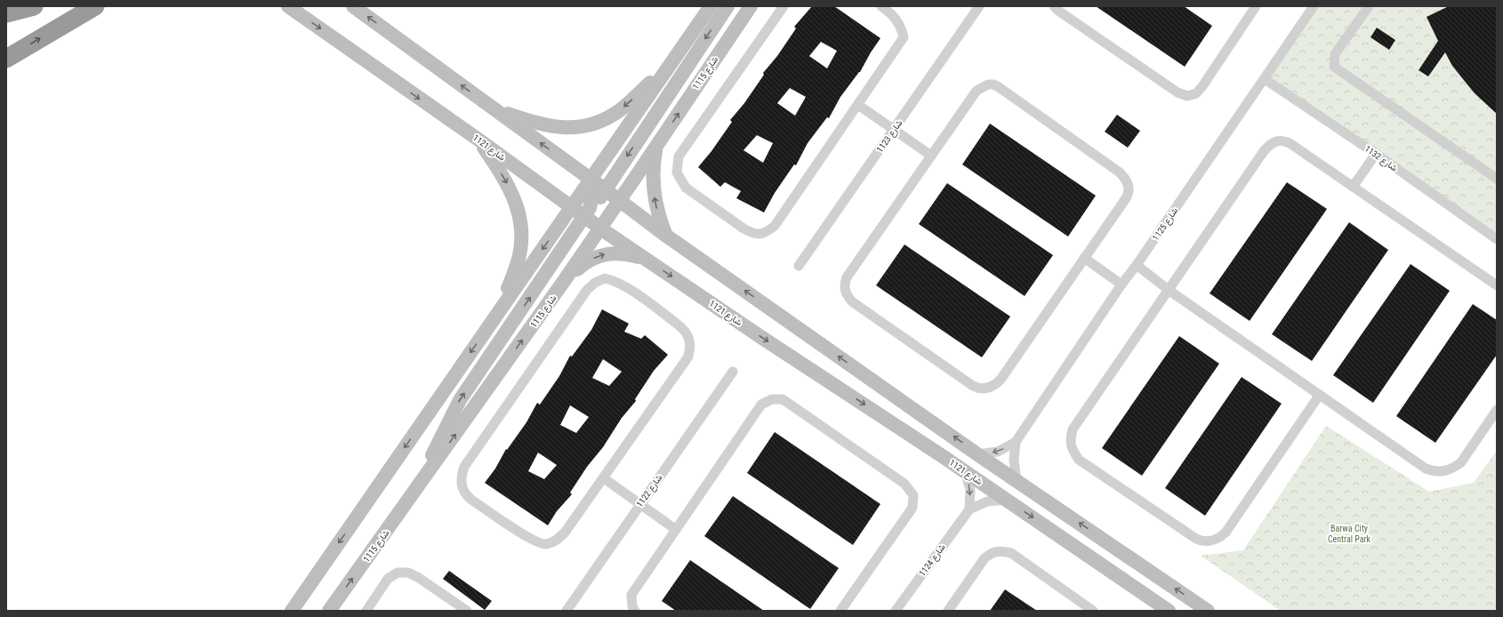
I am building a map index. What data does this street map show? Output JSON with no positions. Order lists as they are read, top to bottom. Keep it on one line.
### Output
{"streets":{"street":["شارع 1115","شارع 1123","شارع 1121","شارع 1132","شارع 1125","شارع 1122","شارع 1124"]},"crossings":[["شارع 1115","شارع 1121"],["شارع 1121","شارع 1124"],["شارع 1132","شارع 1125"]],"parks":["Barwa City Central Park"]}
